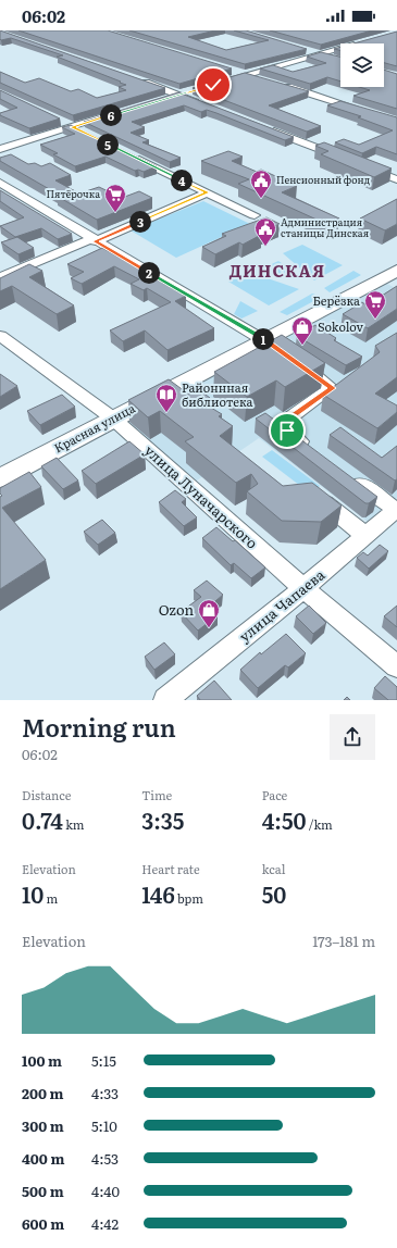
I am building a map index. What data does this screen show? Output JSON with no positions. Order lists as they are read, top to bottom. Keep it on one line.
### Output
{"streets":{"main road":["Красная улица"],"street":["улица Луначарского","улица Чапаева"]},"crossings":[["Красная улица","улица Луначарского"],["улица Луначарского","улица Чапаева"]],"districts":["ДИНСКАЯ"],"places":{"public building":["Пенсионный фонд","Администрация станицы Динская"],"supermarket":["Пятёрочка","Берёзка"],"shop":["Sokolov","Ozon"],"library":["Районнная библиотека"]},"page":{"status":"06:02","pins":["6","5","4","3","2","1"],"heading":["Morning run","06:02"],"stats":[["Distance","0.74 km"],["Time","3:35"],["Pace","4:50 /km"],["Elevation","10 m"],["Heart rate","146 bpm"],["kcal","50"]],"chart":["Elevation","173–181 m"],"list":[{"name":"100 m","note":"5:15"},{"name":"200 m","note":"4:33"},{"name":"300 m","note":"5:10"},{"name":"400 m","note":"4:53"},{"name":"500 m","note":"4:40"},{"name":"600 m","note":"4:42"}]}}
